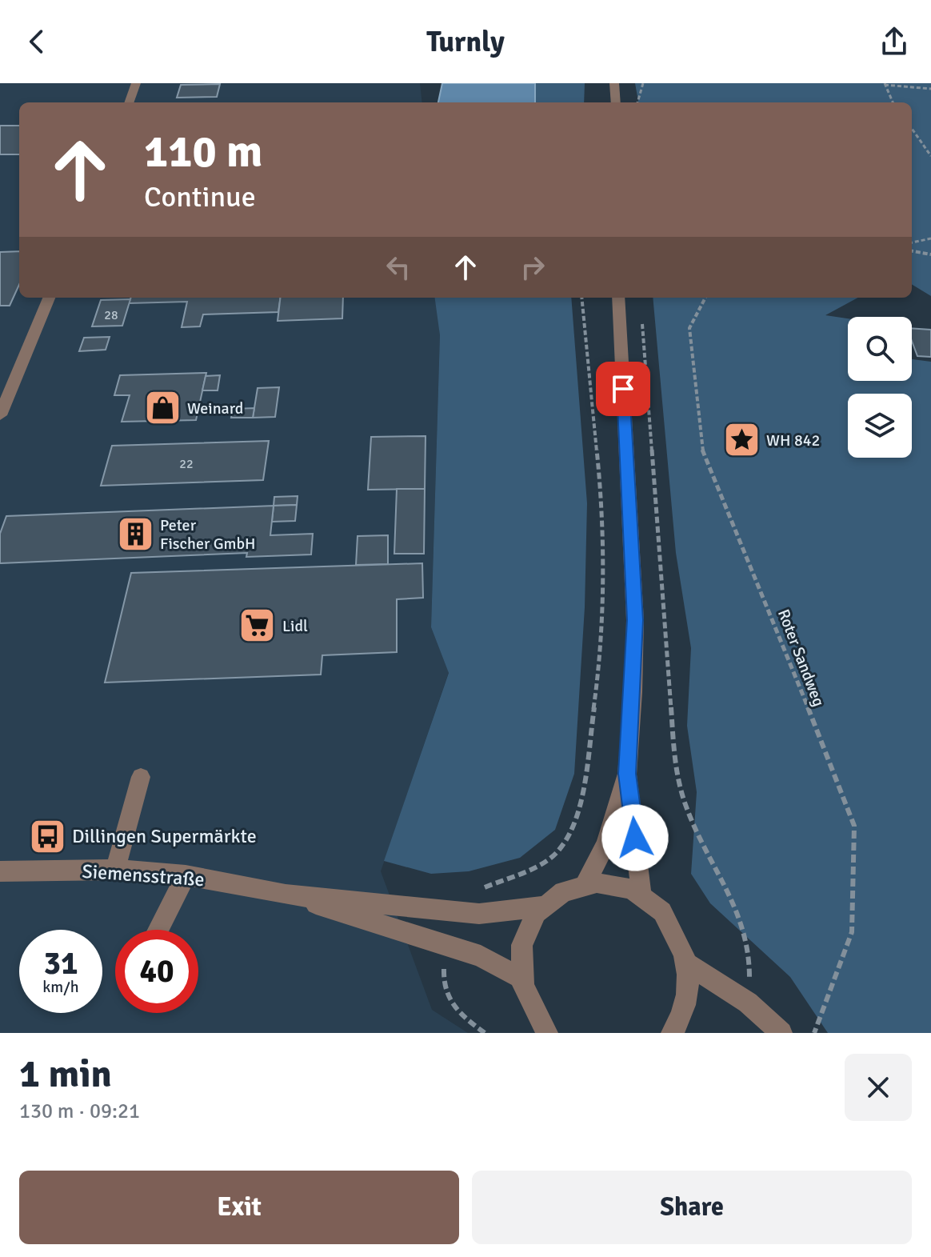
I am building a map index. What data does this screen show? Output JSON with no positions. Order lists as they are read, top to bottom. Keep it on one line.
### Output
{"streets":{"street":["Siemensstraße"],"path":["Roter Sandweg"]},"places":{"shop":["Weinard"],"place":["WH 842"],"building":["Peter Fischer GmbH"],"supermarket":["Lidl"],"bus stop":["Dillingen Supermärkte"]},"house_numbers":["28","22"],"page":{"header":"Turnly","turn":["110 m","Continue"],"speed":"31 km/h","limit":"40","heading":["1 min","130 m · 09:21"],"buttons":["Exit","Share"]}}
